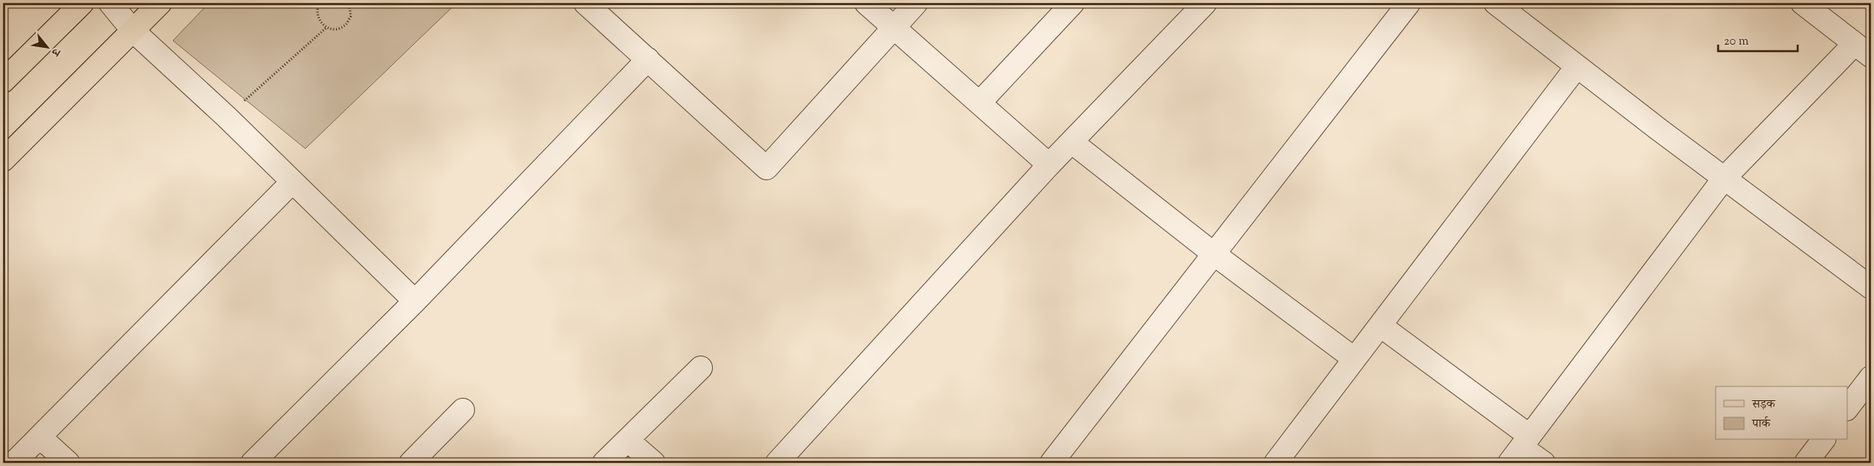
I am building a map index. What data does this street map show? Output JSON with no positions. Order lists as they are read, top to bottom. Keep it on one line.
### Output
{"legend":["सड़क","पार्क"],"scale_bar":"20 m","north":"bottom right"}
